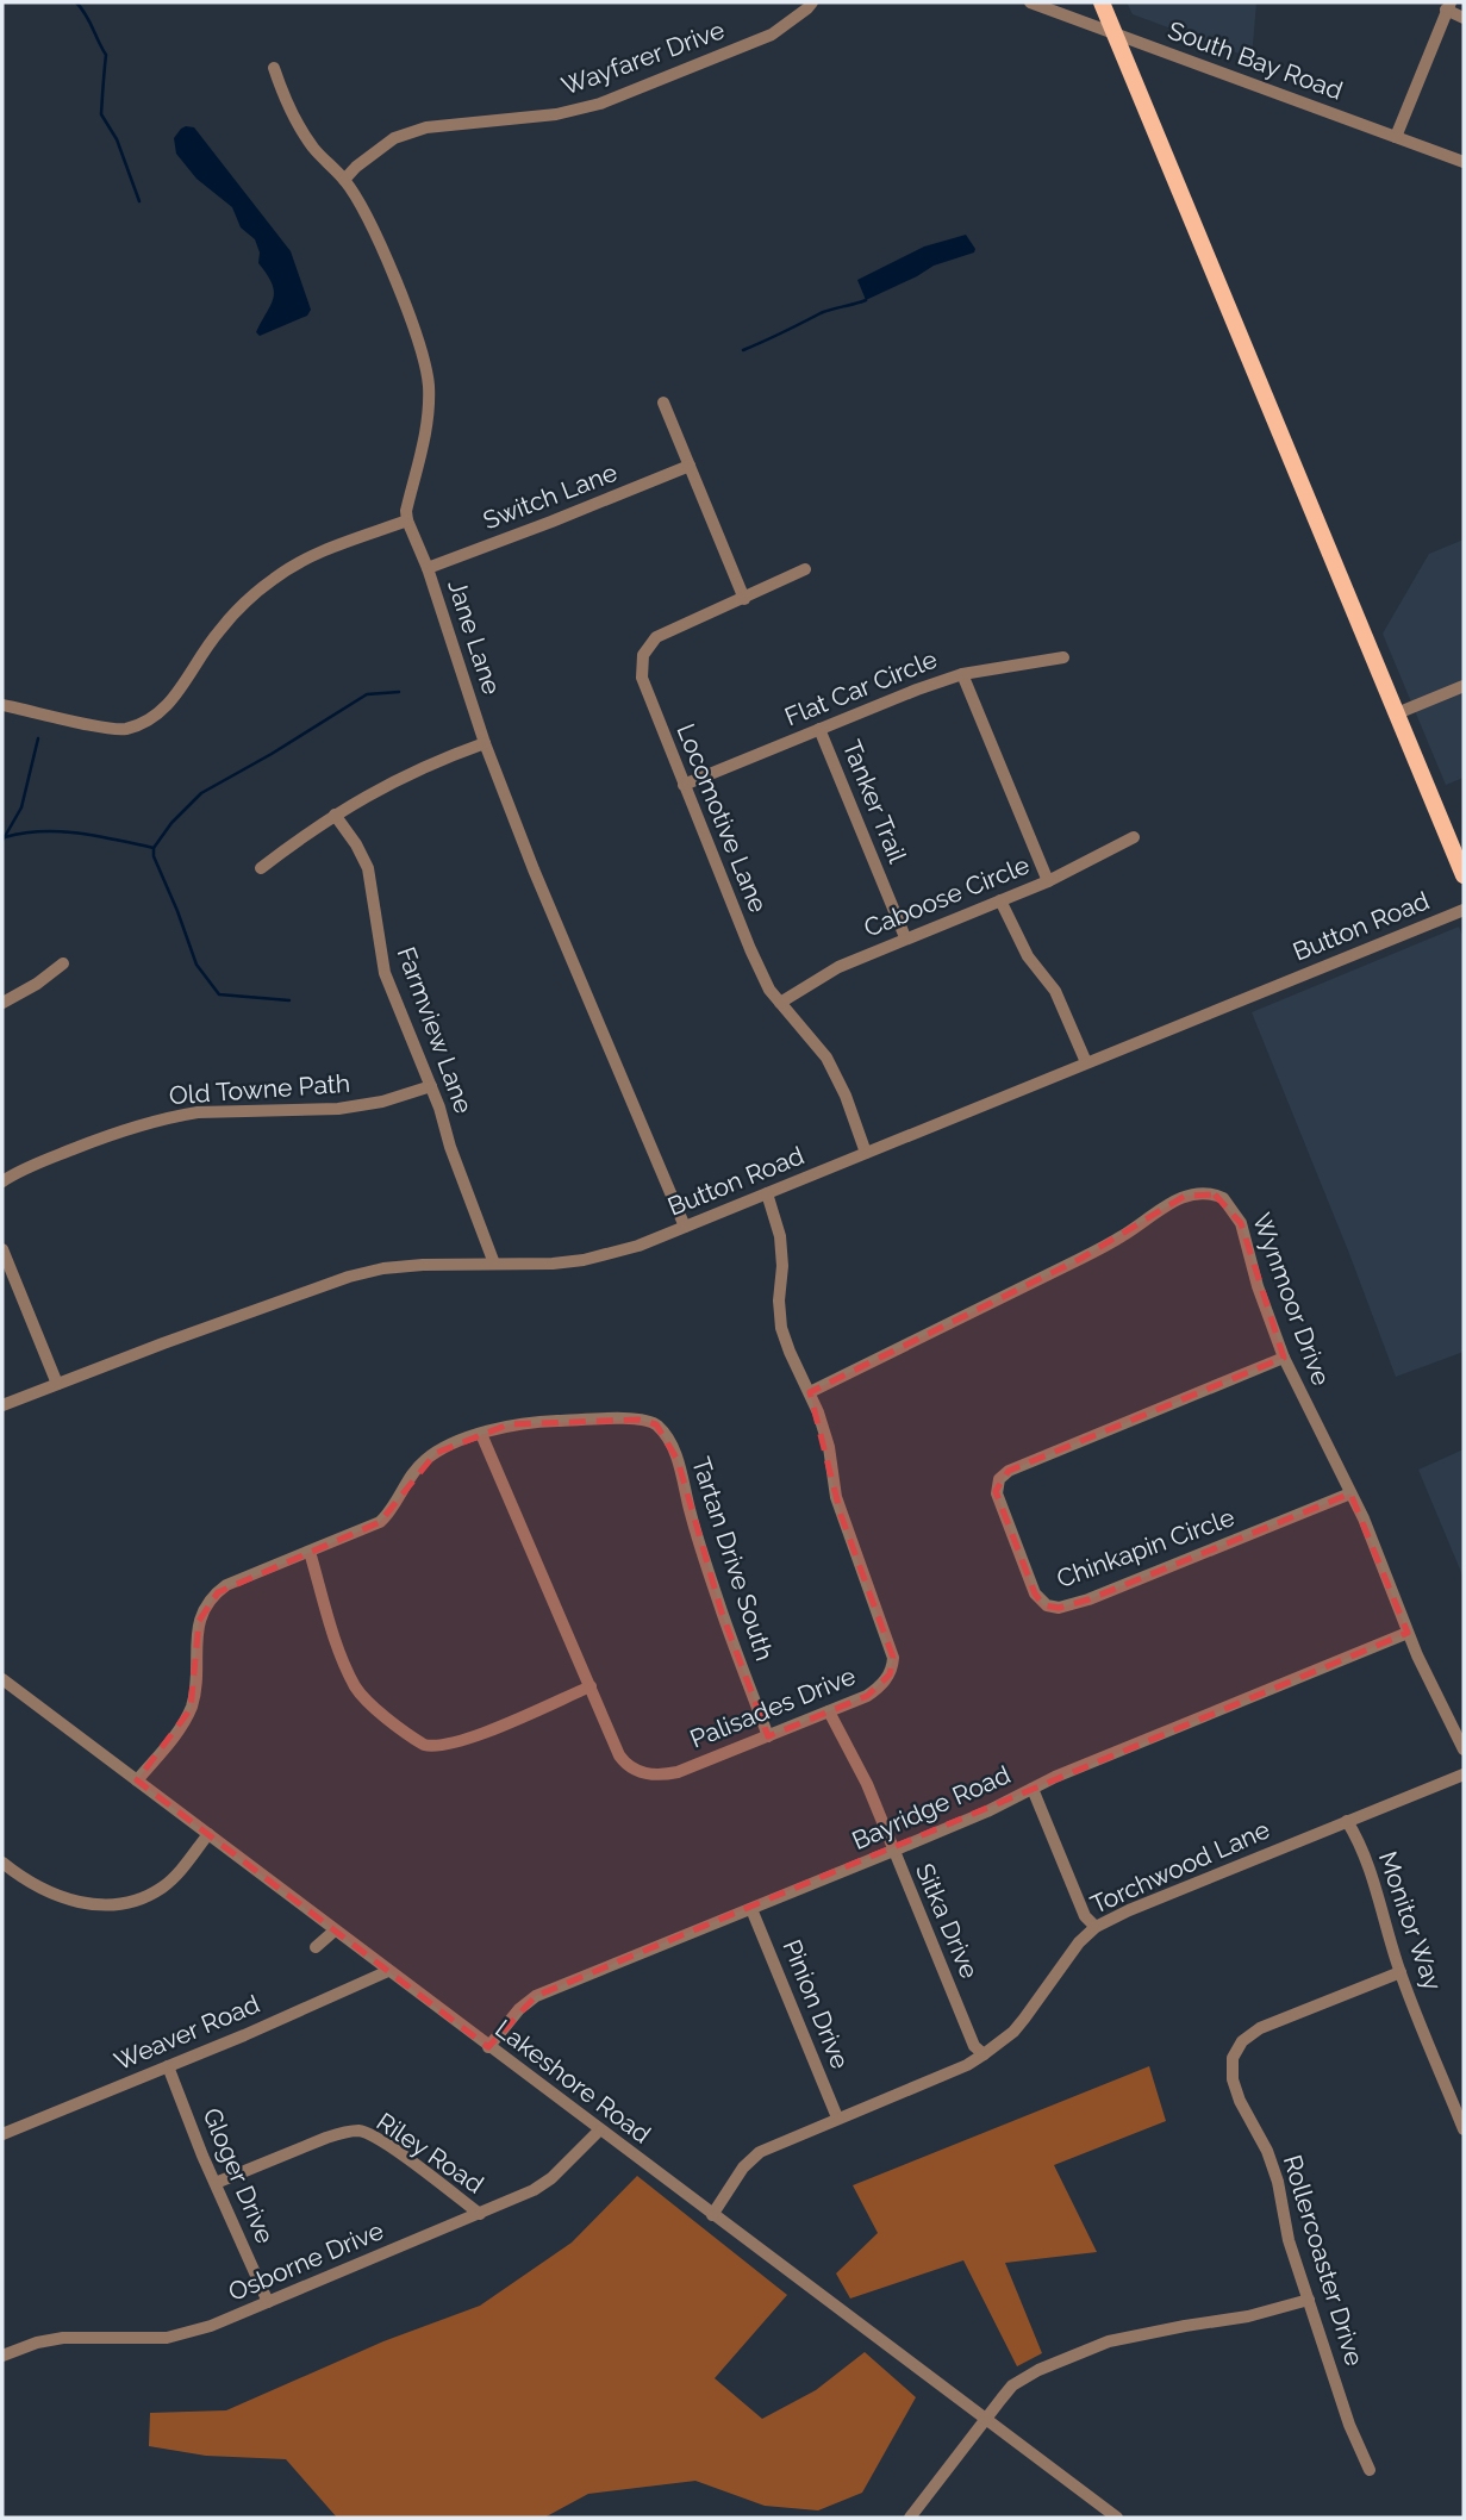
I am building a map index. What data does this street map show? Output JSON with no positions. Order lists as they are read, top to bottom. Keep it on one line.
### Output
{"streets":{"street":["Wayfarer Drive","South Bay Road","Switch Lane","Jane Lane","Flat Car Circle","Tanker Trail","Locomotive Lane","Caboose Circle","Button Road","Farmview Lane","Old Towne Path","Wynmoor Drive","Chinkapin Circle","Tartan Drive South","Palisades Drive","Bayridge Road","Torchwood Lane","Sitka Drive","Monitor Way","Pinion Drive","Weaver Road","Lakeshore Road","Riley Road","Gloger Drive","Rollercoaster Drive","Osborne Drive"]},"crossings":[["Switch Lane","Jane Lane"],["Jane Lane","Button Road"],["Flat Car Circle","Tanker Trail"],["Flat Car Circle","Locomotive Lane"],["Tanker Trail","Caboose Circle"],["Locomotive Lane","Caboose Circle"],["Locomotive Lane","Button Road"],["Button Road","Farmview Lane"],["Button Road","Palisades Drive"],["Farmview Lane","Old Towne Path"],["Wynmoor Drive","Chinkapin Circle"],["Wynmoor Drive","Palisades Drive"],["Wynmoor Drive","Bayridge Road"],["Tartan Drive South","Palisades Drive"],["Palisades Drive","Sitka Drive"],["Bayridge Road","Sitka Drive"],["Bayridge Road","Pinion Drive"],["Bayridge Road","Lakeshore Road"],["Torchwood Lane","Sitka Drive"],["Torchwood Lane","Monitor Way"],["Torchwood Lane","Pinion Drive"],["Torchwood Lane","Lakeshore Road"],["Monitor Way","Rollercoaster Drive"],["Weaver Road","Lakeshore Road"],["Weaver Road","Gloger Drive"],["Lakeshore Road","Osborne Drive"],["Riley Road","Gloger Drive"],["Riley Road","Osborne Drive"],["Gloger Drive","Osborne Drive"]]}
